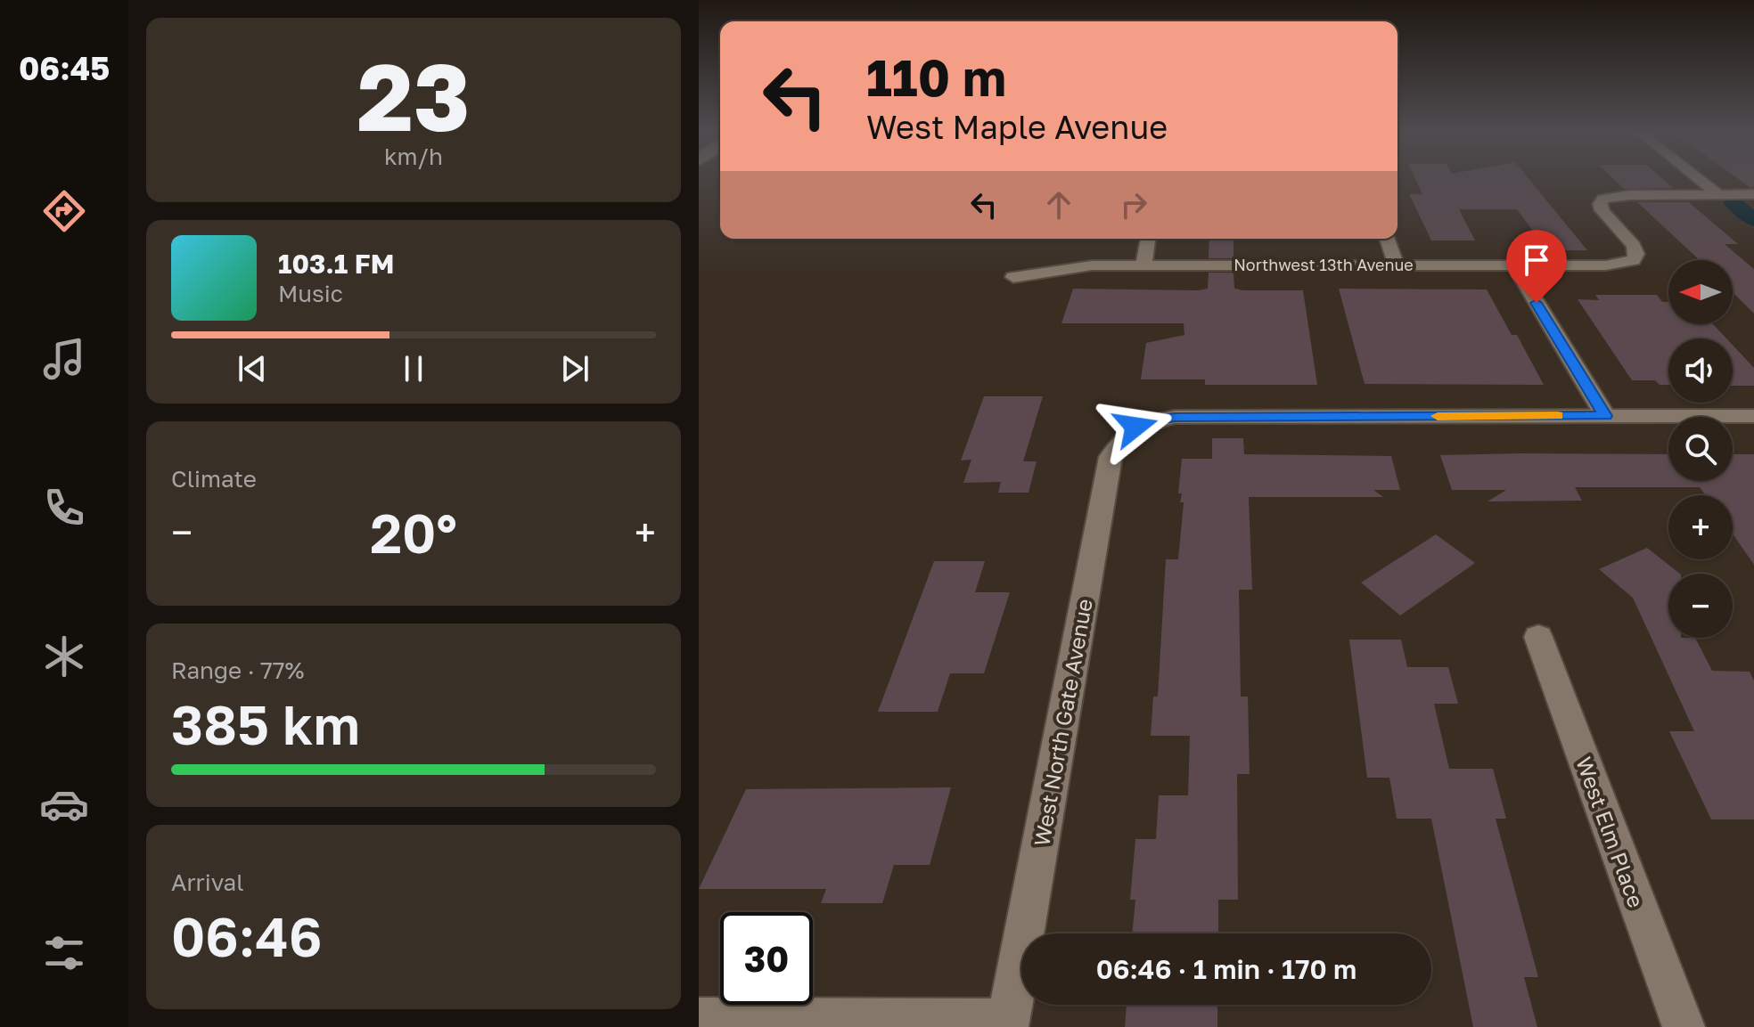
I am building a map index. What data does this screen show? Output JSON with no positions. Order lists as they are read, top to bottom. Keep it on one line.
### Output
{"streets":{"street":["Northwest 13th Avenue","West North Gate Avenue","West Elm Place"]},"north":"left","page":{"tabs":"06:45","tile":[["23","km/h"],"Climate",["Range · 77%","385 km"],["Arrival","06:46"]],"turn":["110 m","West Maple Avenue"],"song":["103.1 FM","Music"],"map_buttons":["+","−"],"heat":["−","20°","+"],"limit":"30","trip":"06:46 · 1 min · 170 m"}}
